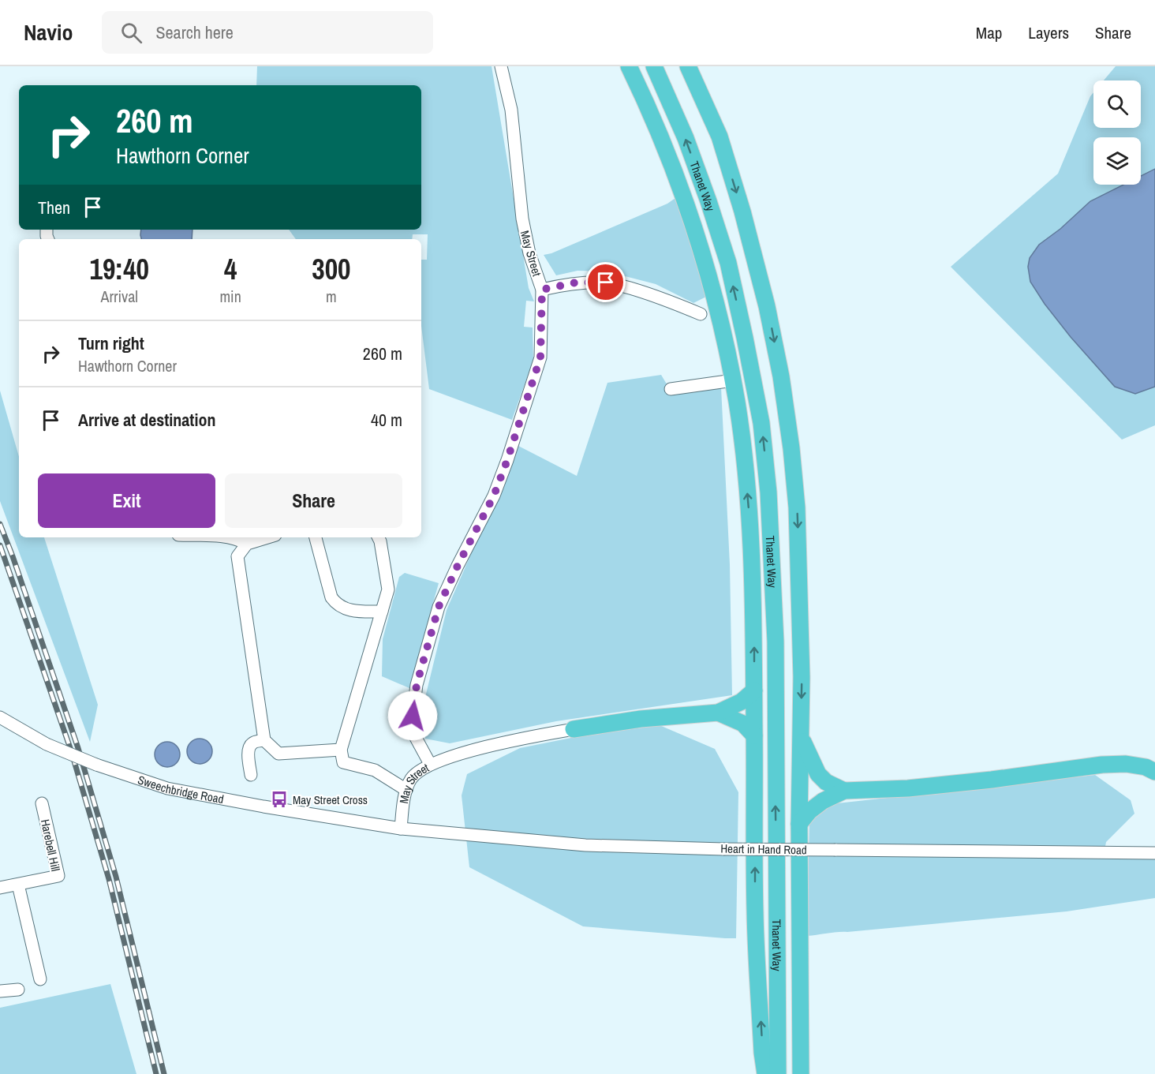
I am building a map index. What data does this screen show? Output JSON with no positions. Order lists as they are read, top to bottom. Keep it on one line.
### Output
{"streets":{"highway":["Thanet Way"],"street":["May Street","Sweechbridge Road","Harebell Hill","Heart in Hand Road"]},"crossings":[["May Street","Heart in Hand Road"],["Sweechbridge Road","Heart in Hand Road"]],"places":{"bus stop":["May Street Cross"]},"page":{"header":"Navio","search":"Search here","nav":["Map","Layers","Share"],"turn":["260 m","Hawthorn Corner"],"then":"Then","eta":["19:40","Arrival","4","min","300","m"],"list":[{"name":"Turn right","note":"Hawthorn Corner","value":"260 m"},{"name":"Arrive at destination","value":"40 m"}],"buttons":["Exit","Share"]}}
